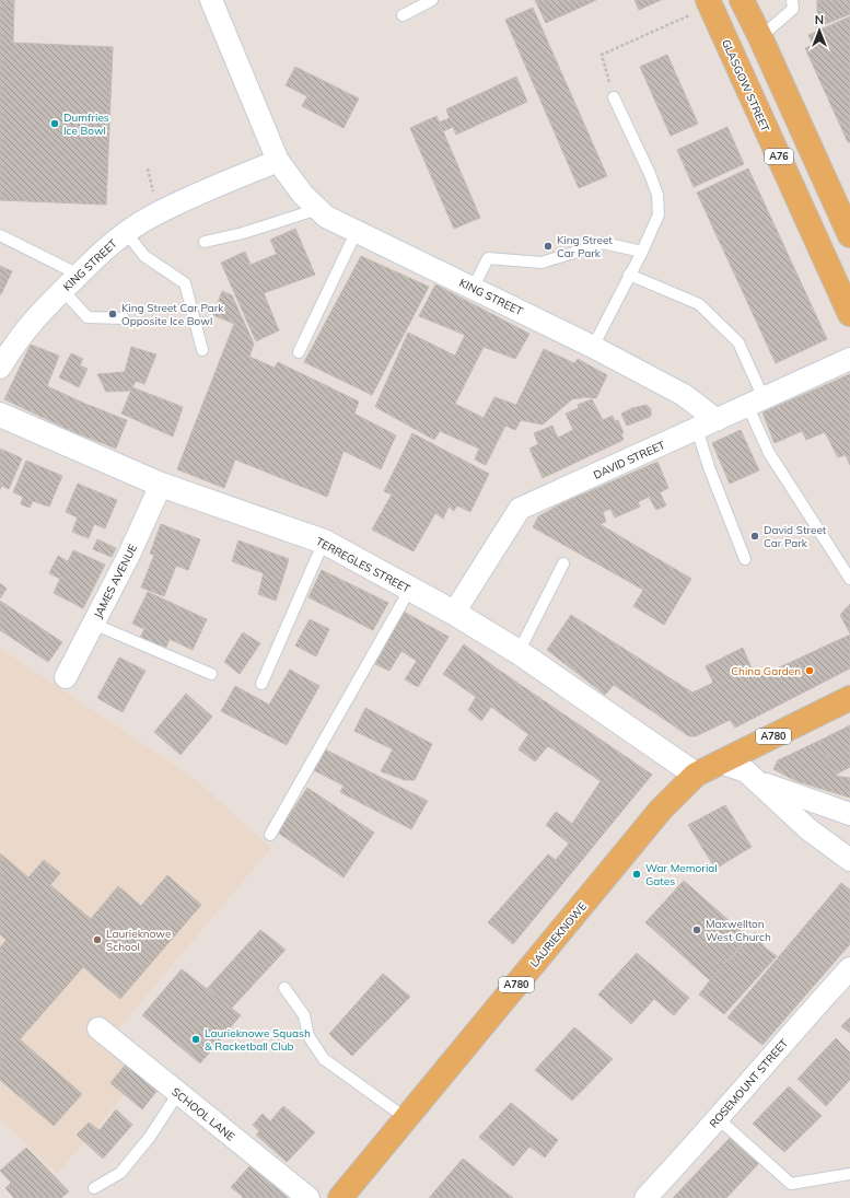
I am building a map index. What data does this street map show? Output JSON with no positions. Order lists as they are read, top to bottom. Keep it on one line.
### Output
{"streets":{"main road":["GLASGOW STREET","A76","A780","LAURIEKNOWE"],"street":["KING STREET","DAVID STREET","TERREGLES STREET","JAMES AVENUE","ROSEMOUNT STREET","SCHOOL LANE"]},"crossings":[["KING STREET","DAVID STREET"],["DAVID STREET","TERREGLES STREET"],["TERREGLES STREET","JAMES AVENUE"],["TERREGLES STREET","A780"],["TERREGLES STREET","LAURIEKNOWE"],["A780","LAURIEKNOWE"]],"places":["Dumfries Ice Bowl","King Street Car Park","King Street Car Park Opposite Ice Bowl","David Street Car Park","China Garden","War Memorial Gates","Maxwellton West Church","Laurieknowe School","Laurieknowe Squash & Racketball Club"],"north":"top"}
